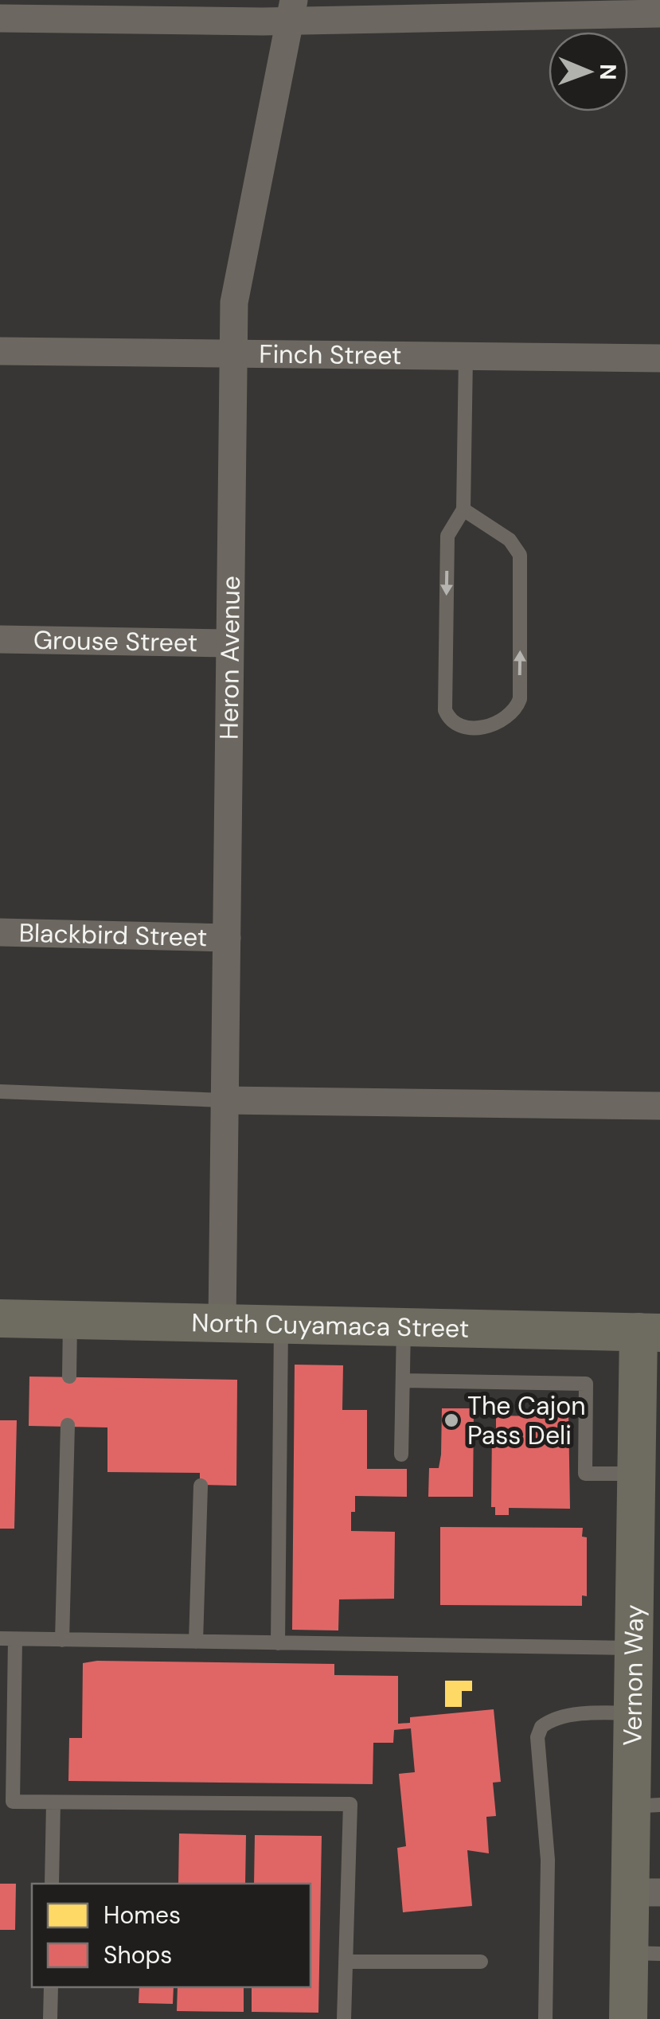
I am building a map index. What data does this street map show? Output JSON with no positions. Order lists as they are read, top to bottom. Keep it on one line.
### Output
{"streets":{"street":["Finch Street","Grouse Street","Heron Avenue","Blackbird Street","North Cuyamaca Street","Vernon Way"]},"crossings":[["Finch Street","Heron Avenue"],["Grouse Street","Heron Avenue"],["Heron Avenue","Blackbird Street"],["Heron Avenue","North Cuyamaca Street"],["North Cuyamaca Street","Vernon Way"]],"places":["The Cajon Pass Deli"],"legend":["Homes","Shops"],"north":"right"}
